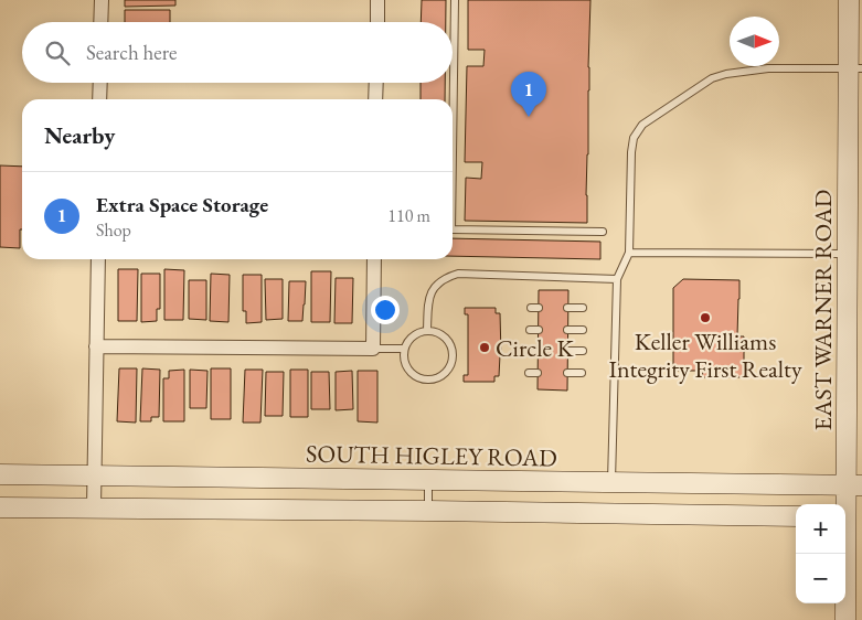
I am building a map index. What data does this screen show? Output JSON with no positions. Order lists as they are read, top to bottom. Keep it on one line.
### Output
{"streets":{"main road":["EAST WARNER ROAD","SOUTH HIGLEY ROAD"]},"crossings":[["EAST WARNER ROAD","SOUTH HIGLEY ROAD"]],"places":["Keller Williams Integrity First Realty","Circle K"],"north":"right","page":{"search":"Search here","pins":"1","heading":"Nearby","list":[{"mark":"1","name":"Extra Space Storage","note":"Shop","value":"110 m"}],"map_buttons":["+","−"]}}
